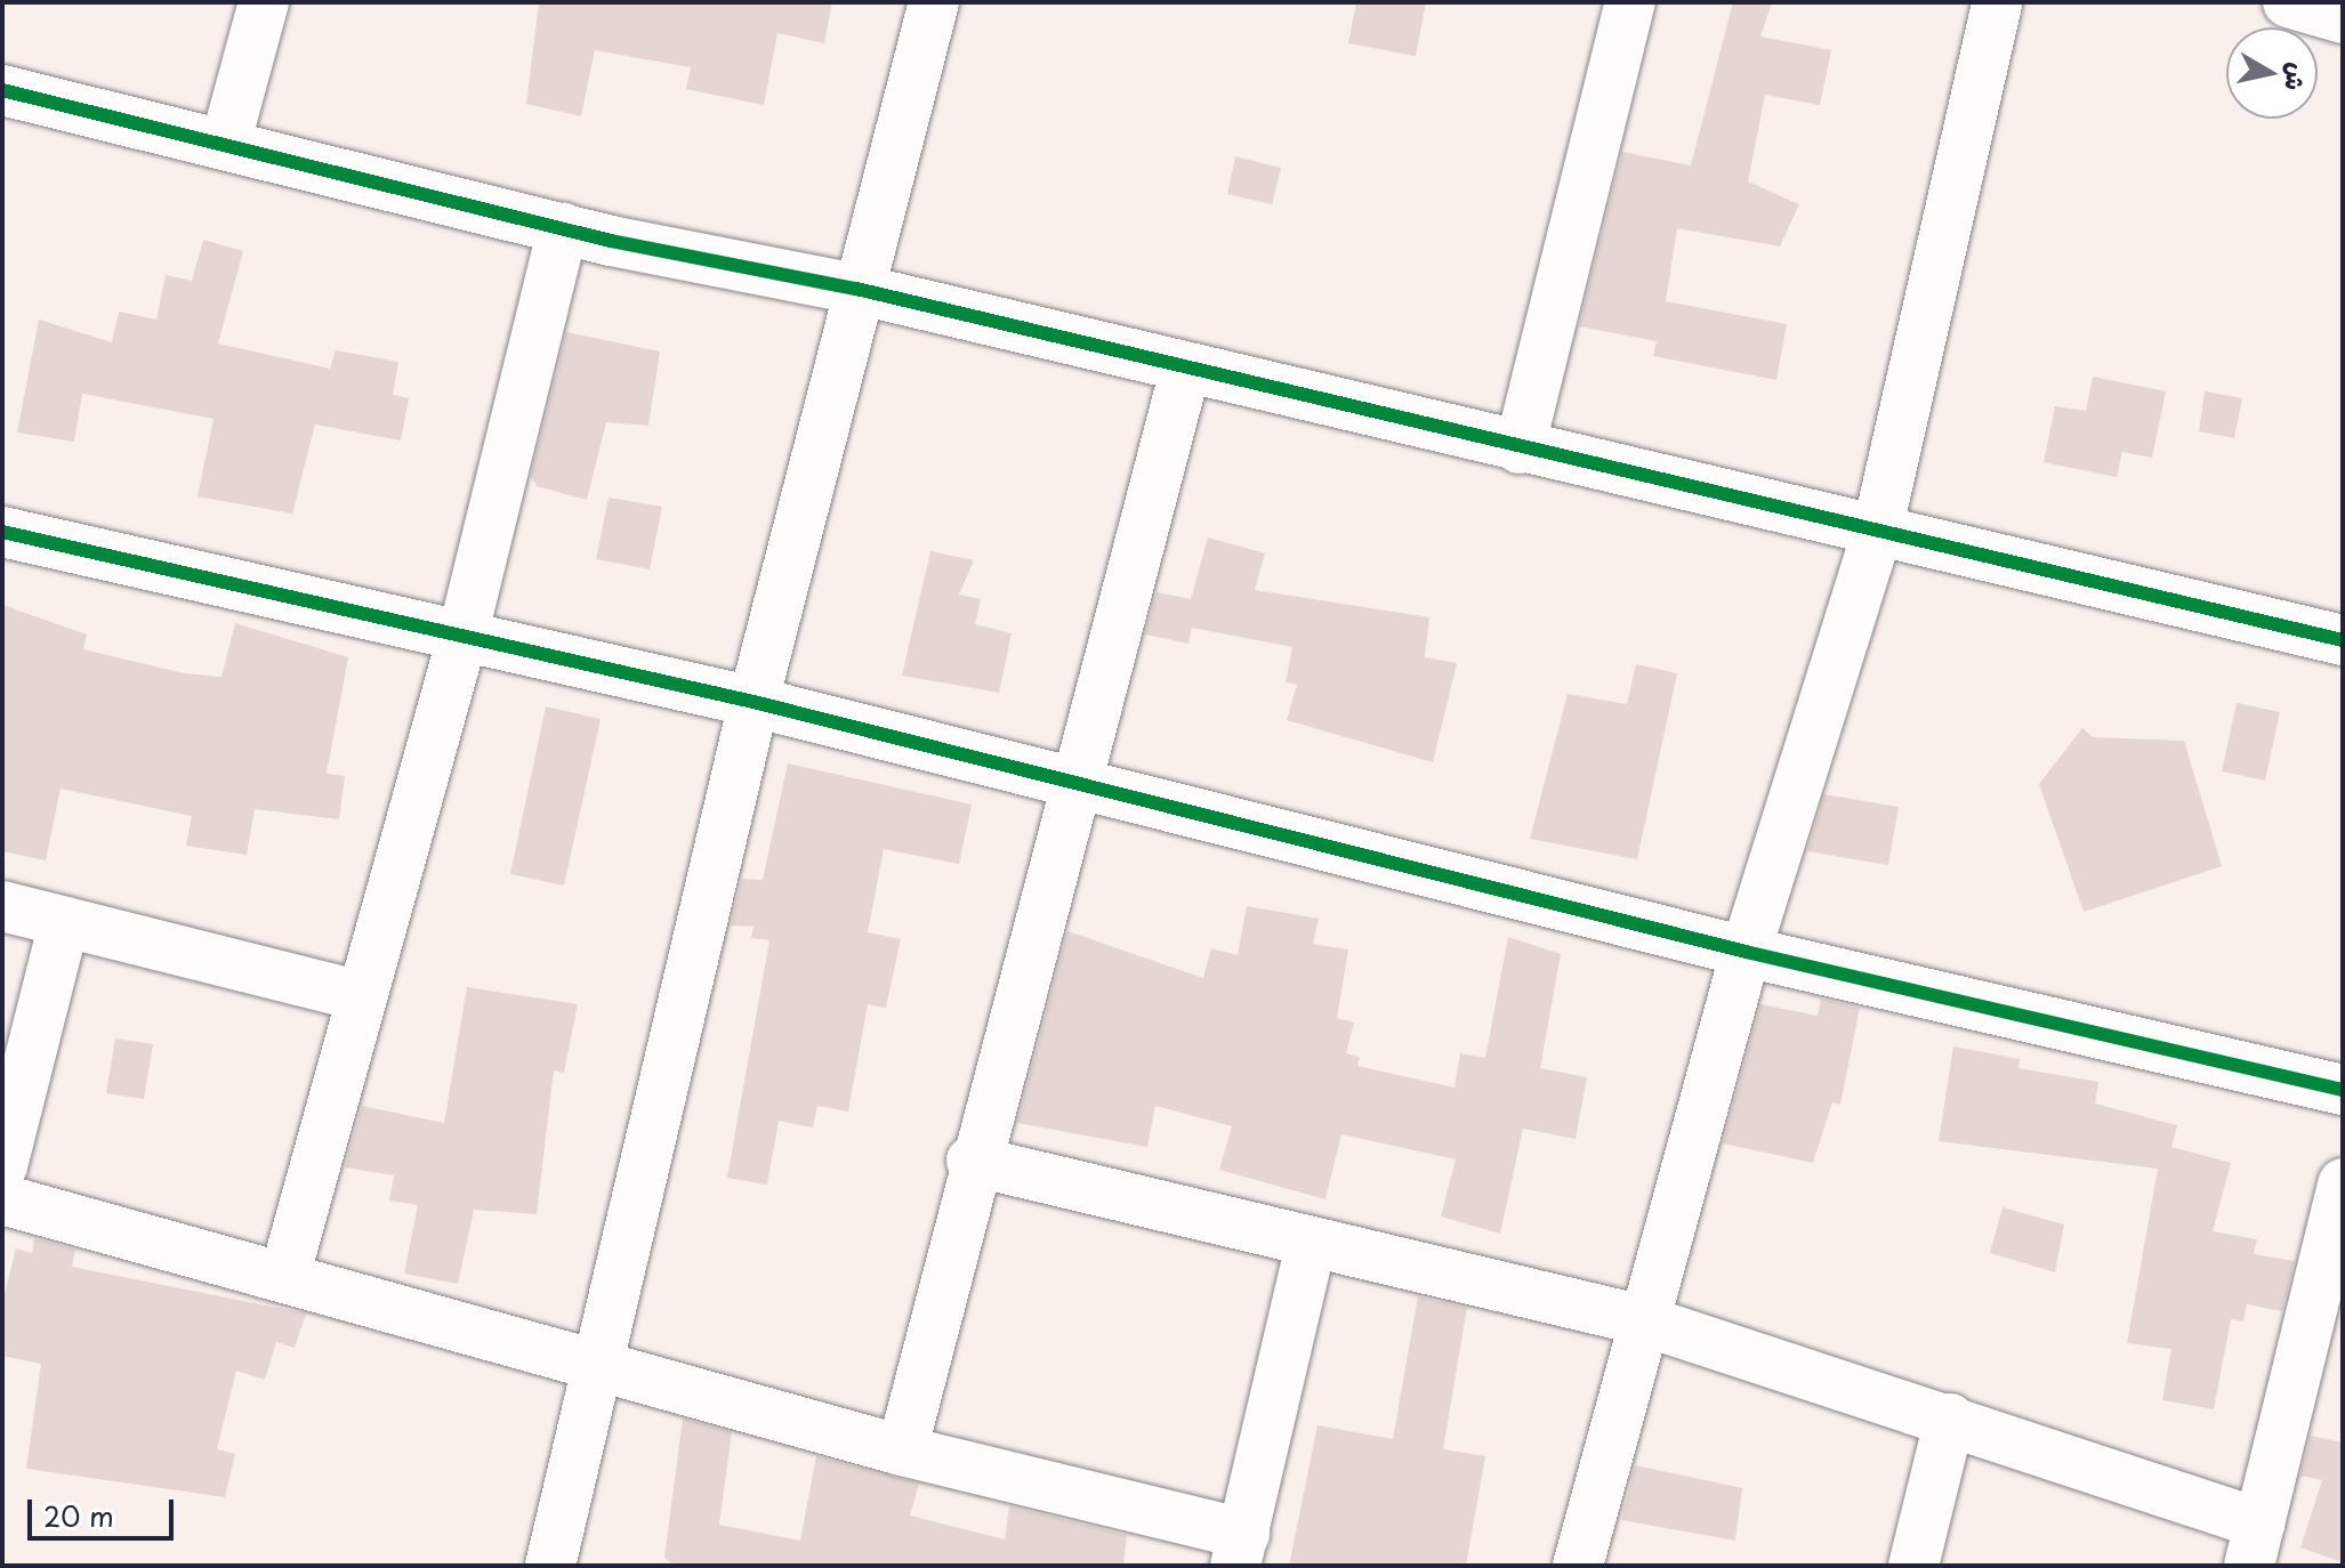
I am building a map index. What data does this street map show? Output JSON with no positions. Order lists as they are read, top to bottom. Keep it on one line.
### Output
{"scale_bar":"20 m","north":"right"}
